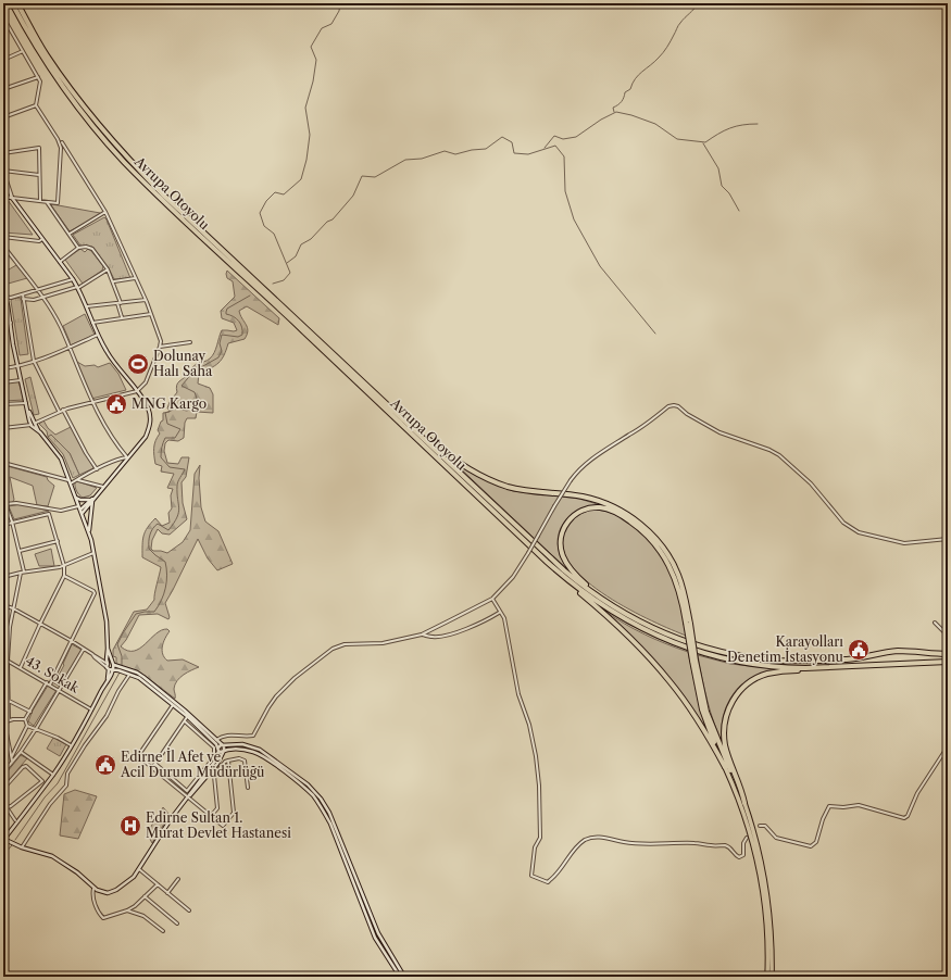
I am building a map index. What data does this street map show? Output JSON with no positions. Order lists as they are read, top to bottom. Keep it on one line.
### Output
{"streets":{"highway":["Avrupa Otoyolu"],"street":["43. Sokak"]},"places":{"sports":["Dolunay Halı Saha"],"public building":["MNG Kargo","Karayolları Denetim İstasyonu","Edirne İl Afet ve Acil Durum Müdürlüğü"],"hospital":["Edirne Sultan 1. Murat Devlet Hastanesi"]}}
